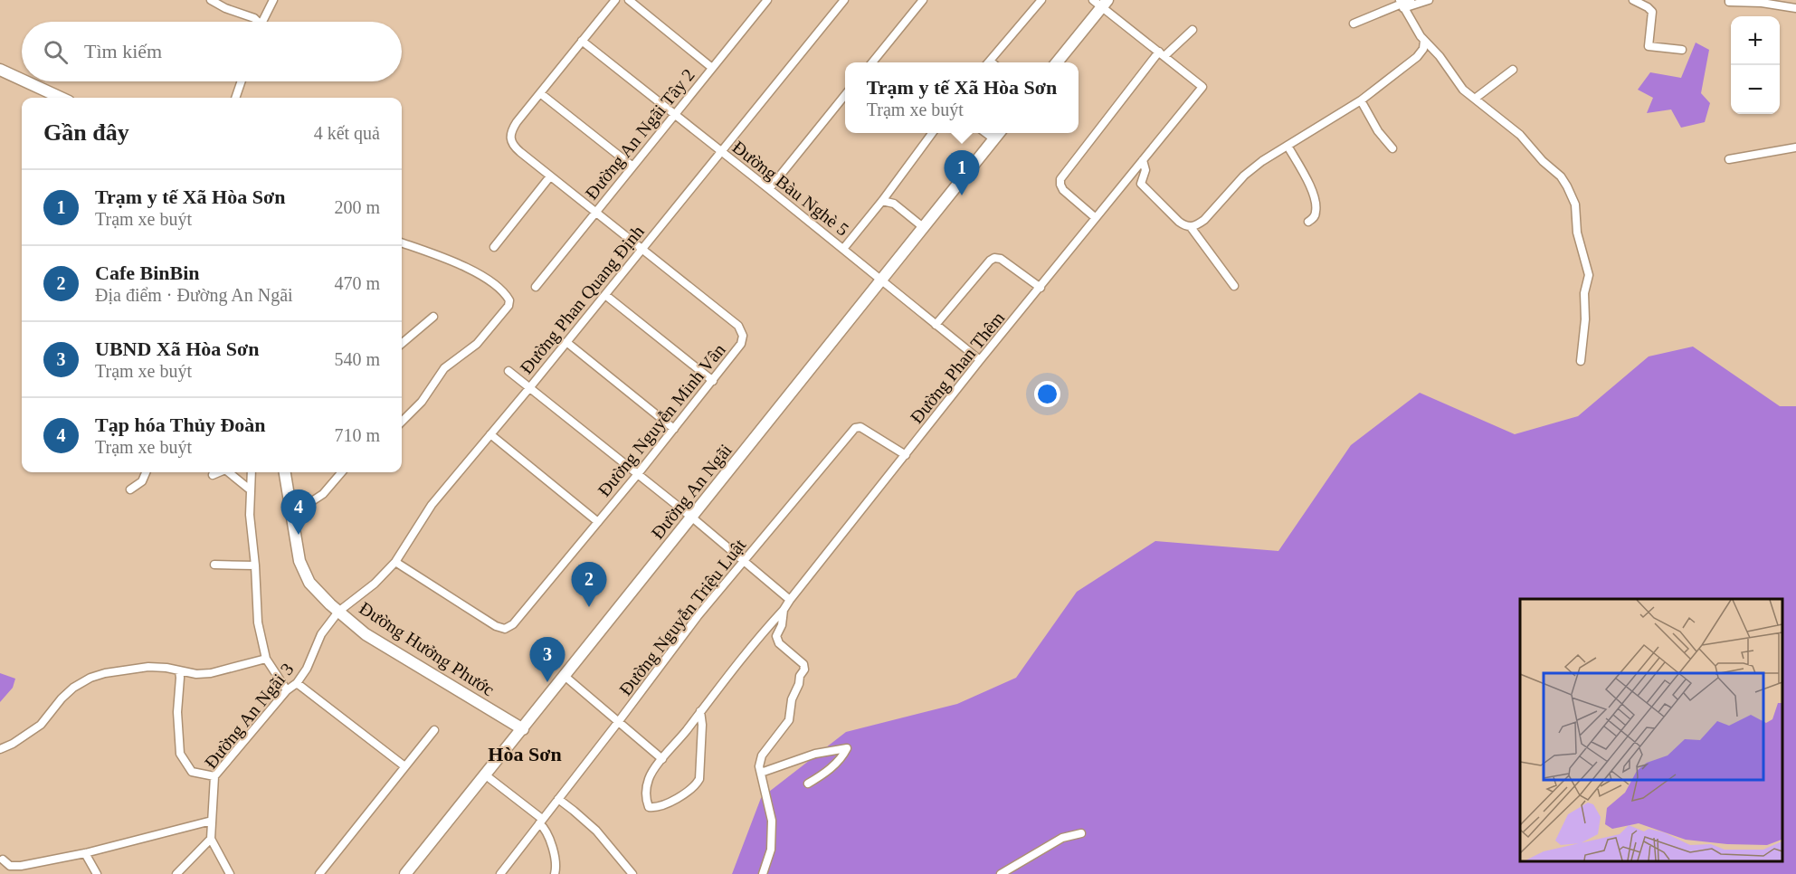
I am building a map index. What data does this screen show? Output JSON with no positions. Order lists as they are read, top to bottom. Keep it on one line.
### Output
{"streets":{"main road":["Đường An Ngãi","Đường Hưởng Phước"],"street":["Đường An Ngãi Tây 2","Đường Bàu Nghè 5","Đường Phan Quang Định","Đường Phan Thêm","Đường Nguyễn Minh Vân","Đường Nguyễn Triệu Luật","Đường An Ngãi 3"]},"crossings":[["Đường An Ngãi Tây 2","Đường Bàu Nghè 5"],["Đường An Ngãi Tây 2","Đường Nguyễn Minh Vân"],["Đường Bàu Nghè 5","Đường Phan Quang Định"],["Đường Bàu Nghè 5","Đường Phan Thêm"],["Đường Bàu Nghè 5","Đường An Ngãi"],["Đường Phan Quang Định","Đường Nguyễn Minh Vân"],["Đường Phan Quang Định","Đường Hưởng Phước"],["Đường Phan Quang Định","Đường An Ngãi 3"],["Đường Phan Thêm","Đường Nguyễn Triệu Luật"],["Đường An Ngãi","Đường Hưởng Phước"],["Đường Hưởng Phước","Đường An Ngãi 3"]],"districts":["Hòa Sơn"],"page":{"map_buttons":["+","−"],"search":"Tìm kiếm","popup":["Trạm y tế Xã Hòa Sơn","Trạm xe buýt"],"heading":["Gần đây","4 kết quả"],"pins":["1","4","2","3"],"list":[{"mark":"1","name":"Trạm y tế Xã Hòa Sơn","note":"Trạm xe buýt","value":"200 m"},{"mark":"2","name":"Cafe BinBin","note":"Địa điểm · Đường An Ngãi","value":"470 m"},{"mark":"3","name":"UBND Xã Hòa Sơn","note":"Trạm xe buýt","value":"540 m"},{"mark":"4","name":"Tạp hóa Thủy Đoàn","note":"Trạm xe buýt","value":"710 m"}]}}
